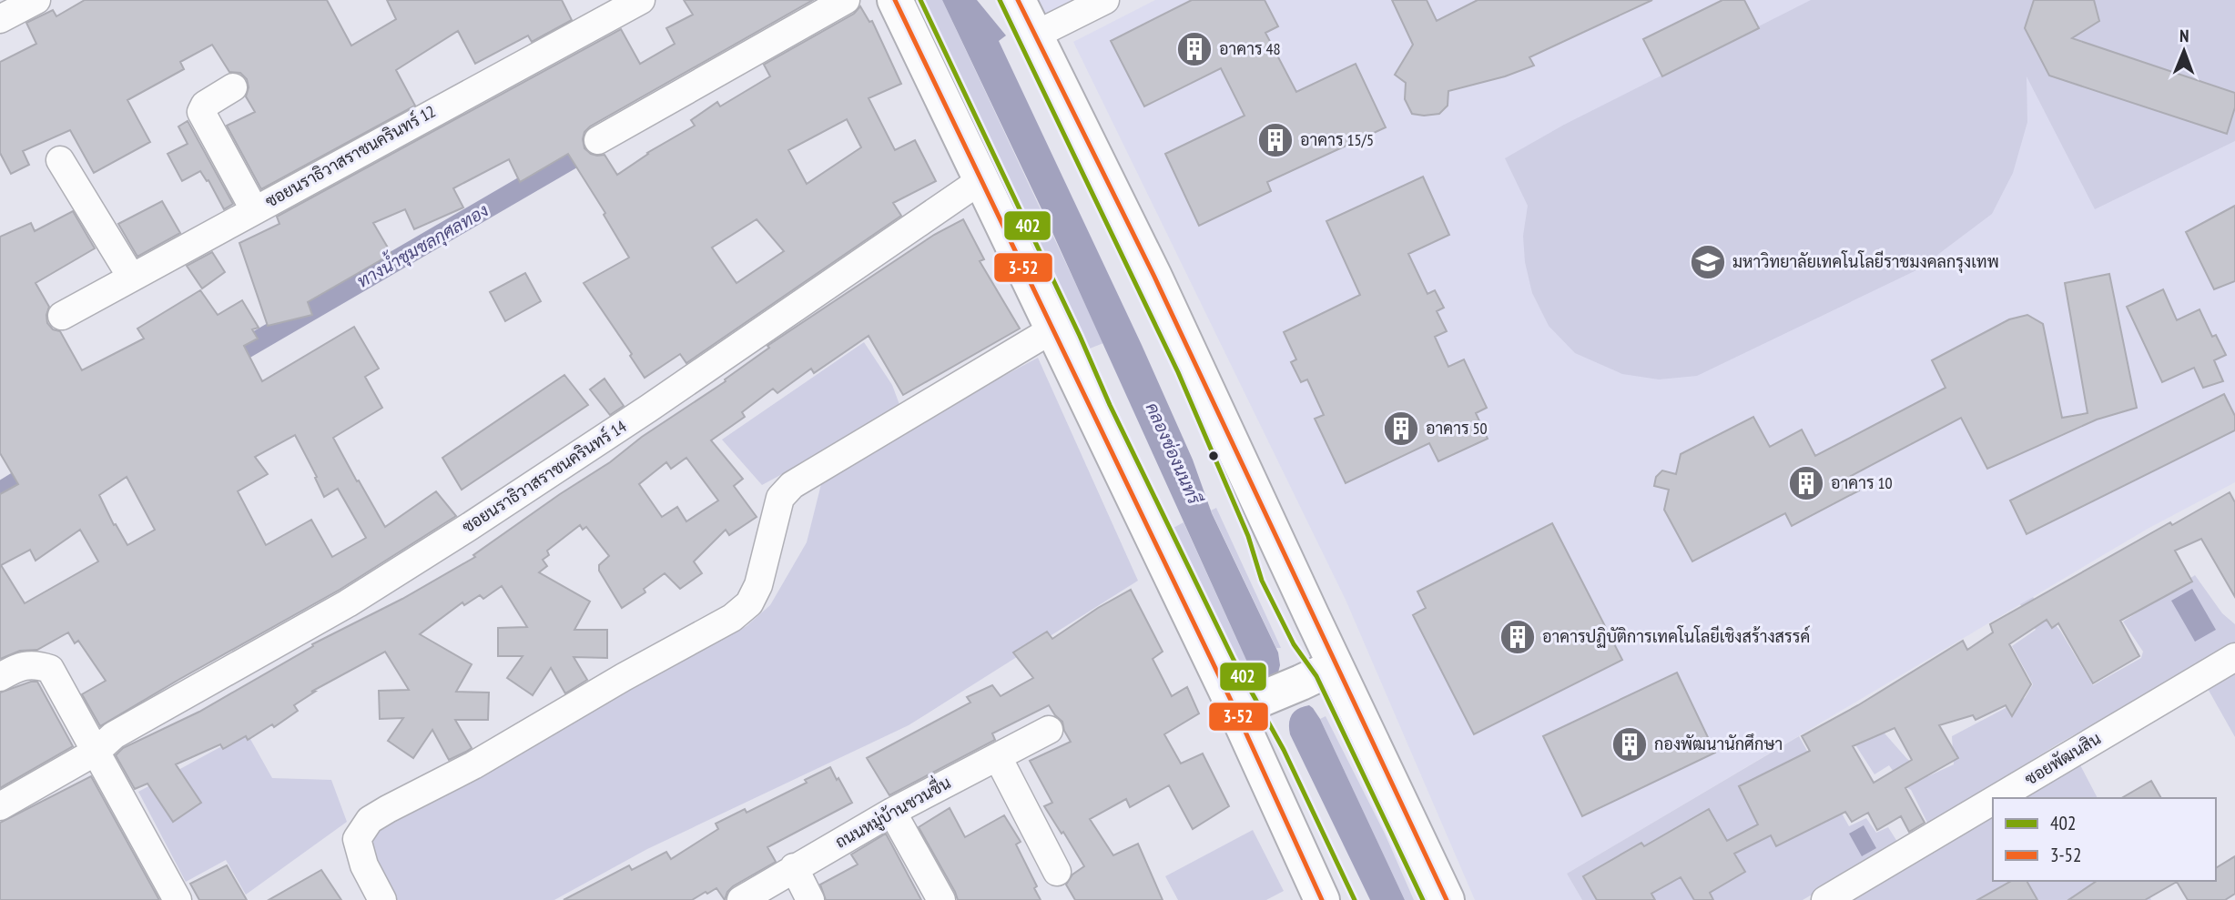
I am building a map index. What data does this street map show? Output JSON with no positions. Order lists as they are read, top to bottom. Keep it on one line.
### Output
{"streets":{"street":["ซอยนราธิวาสราชนครินทร์ 12","ซอยนราธิวาสราชนครินทร์ 14","ซอยพัฒนสิน","ถนนหมู่บ้านชวนชื่น"]},"water":["ทางน้ำชุมชลกุศลทอง","คลองช่องนนทรี"],"places":{"building":["อาคาร 48","อาคาร 15/5","อาคาร 50","อาคาร 10","อาคารปฏิบัติการเทคโนโลยีเชิงสร้างสรรค์","กองพัฒนานักศึกษา"],"school or university":["มหาวิทยาลัยเทคโนโลยีราชมงคลกรุงเทพ"]},"lines":["transit line 402","transit line 3-52"],"legend":["402","3-52"],"north":"top"}
